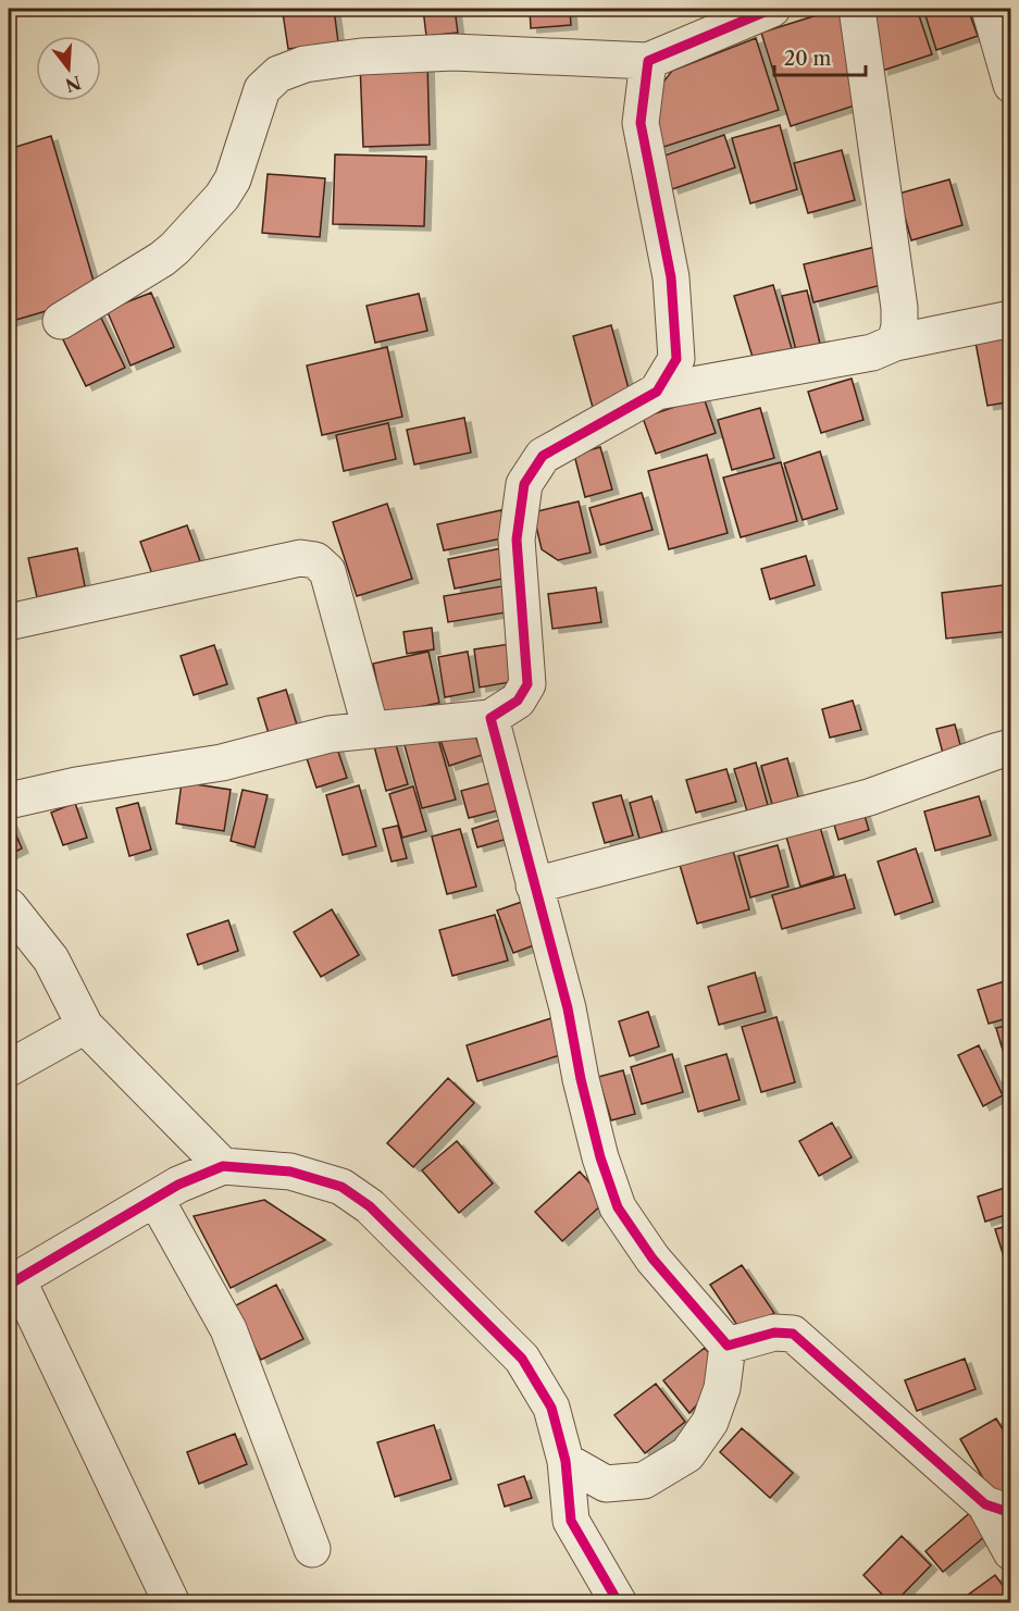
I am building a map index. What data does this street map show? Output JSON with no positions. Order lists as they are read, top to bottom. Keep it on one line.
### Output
{"scale_bar":"20 m","north":"bottom"}
